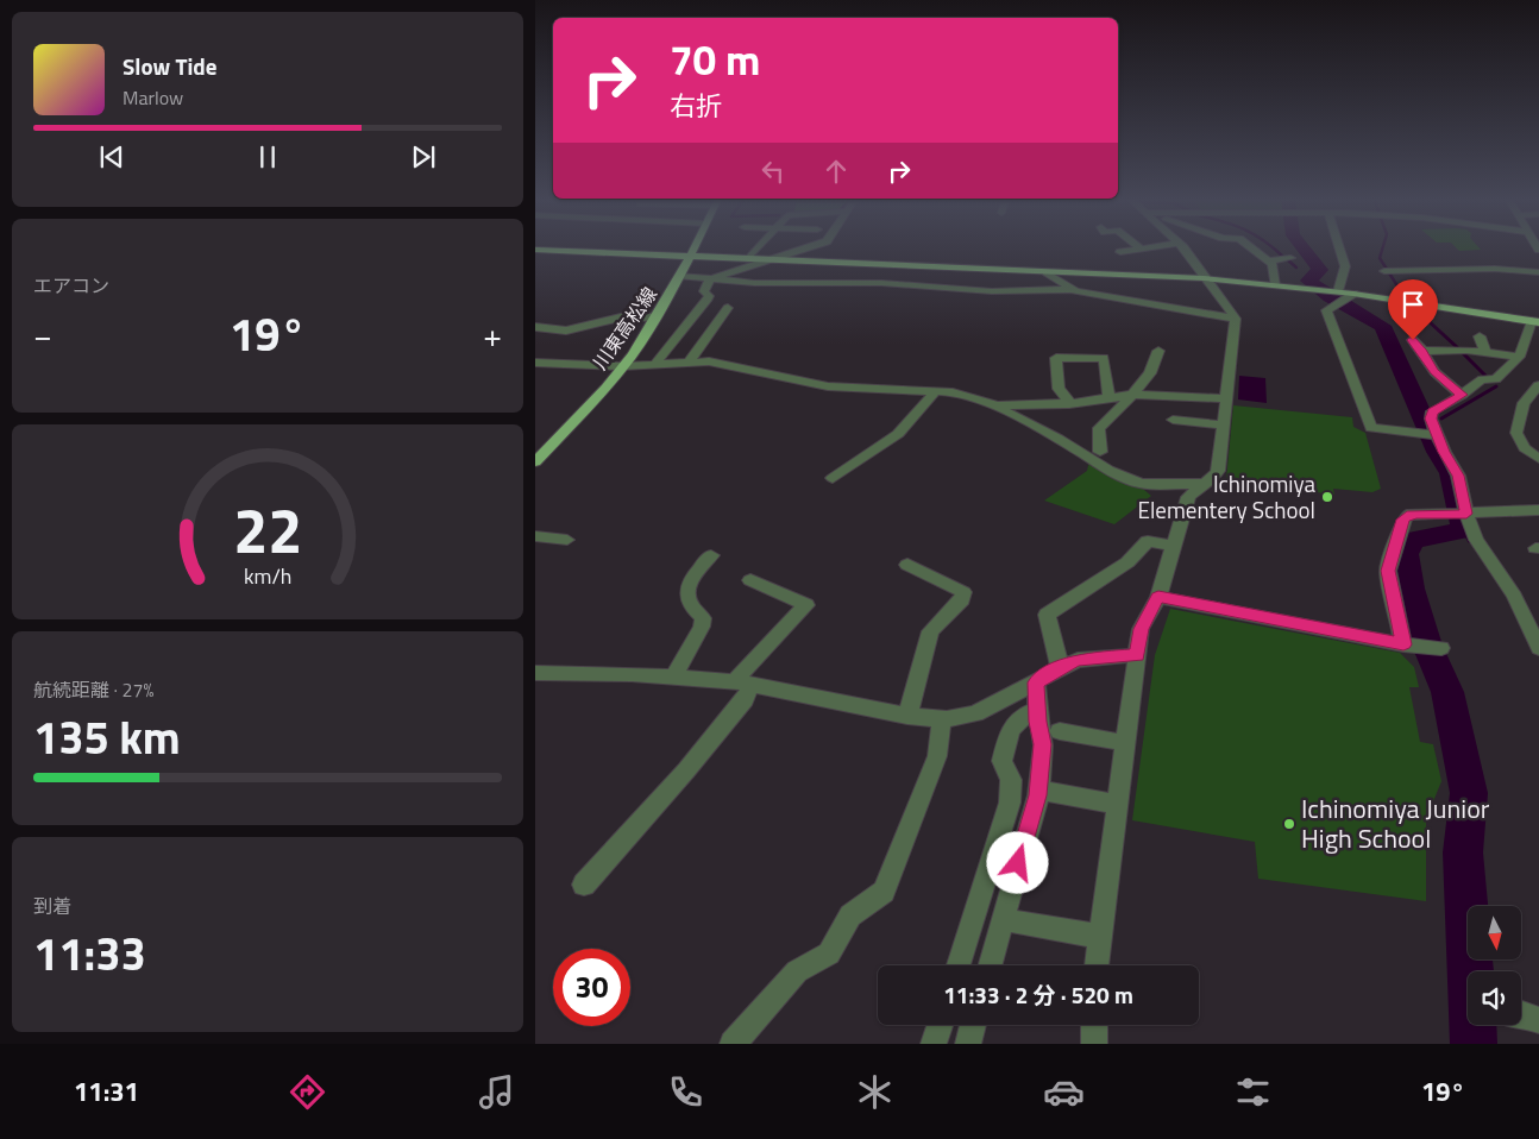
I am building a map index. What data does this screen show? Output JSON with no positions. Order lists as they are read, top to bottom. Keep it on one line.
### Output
{"streets":{"main road":["川東高松線"]},"places":["Ichinomiya Elementery School","Ichinomiya Junior High School"],"north":"bottom","page":{"turn":["70 m","右折"],"song":["Slow Tide","Marlow"],"tile":["エアコン",["航続距離 · 27%","135 km"],["到着","11:33"]],"heat":["−","19°","+"],"limit":"30","trip":"11:33 · 2 分 · 520 m","tabs":["11:31","19°"],"gauge":["22","km/h"]}}
